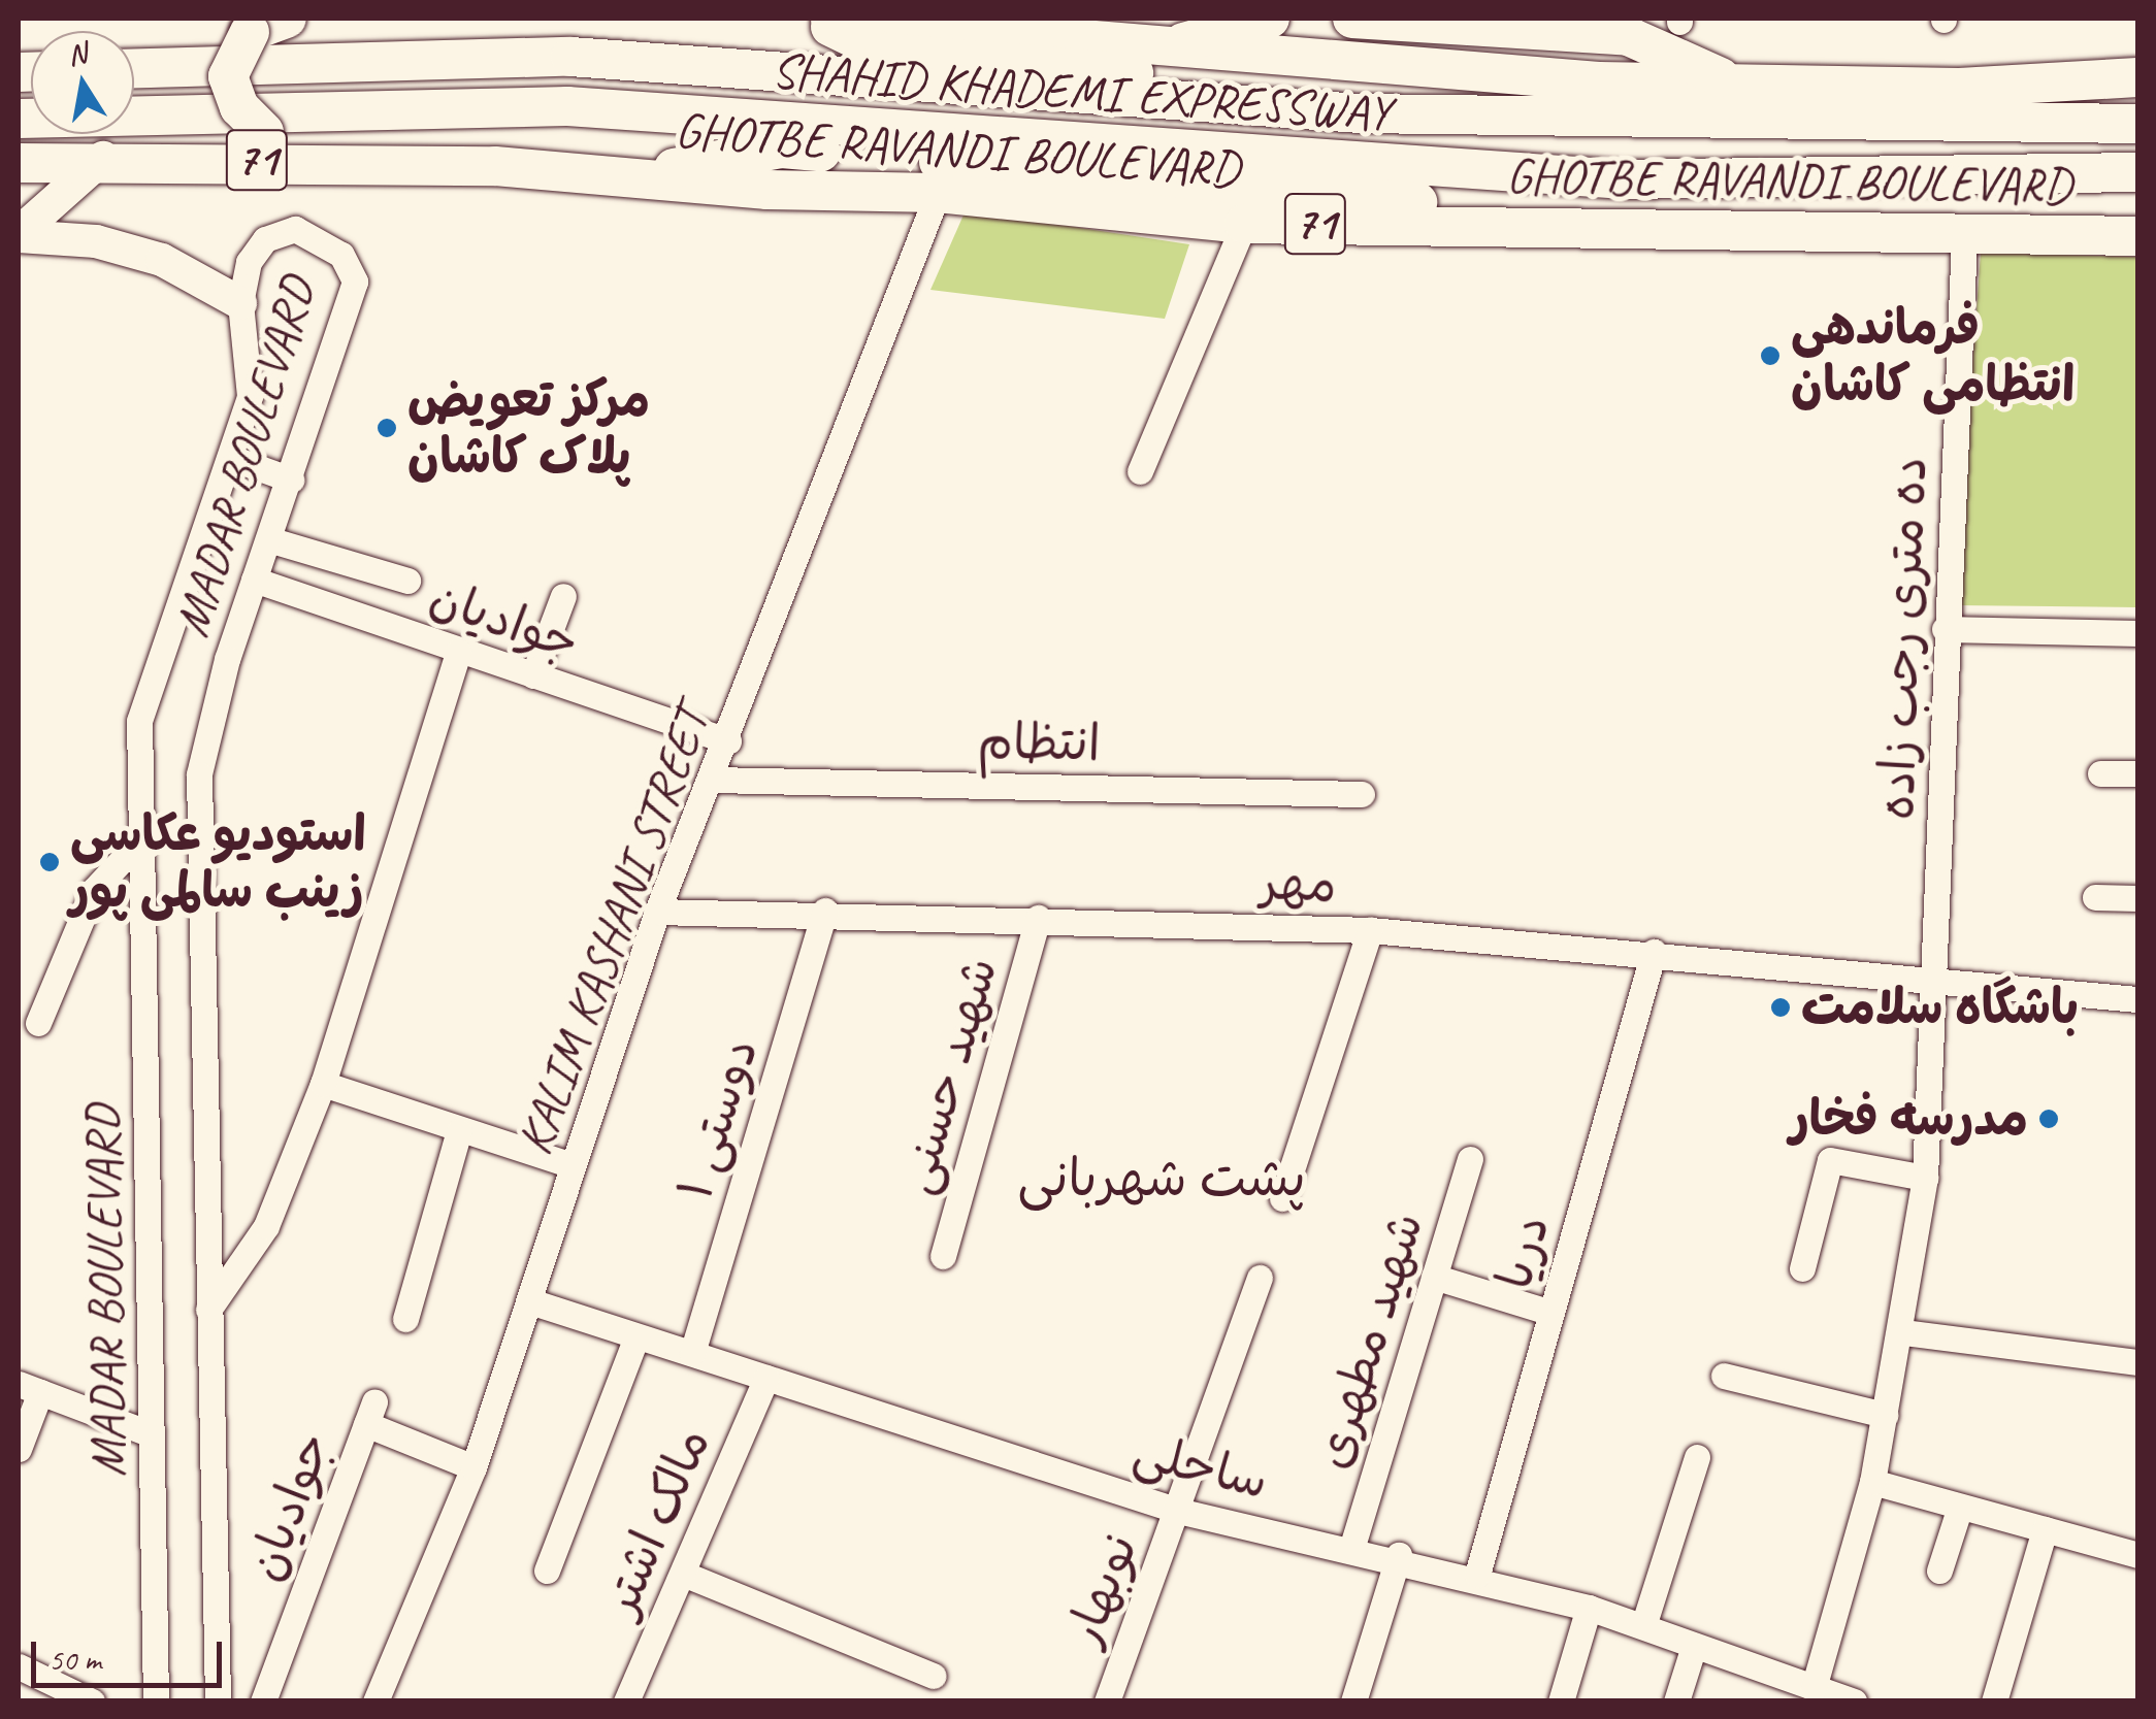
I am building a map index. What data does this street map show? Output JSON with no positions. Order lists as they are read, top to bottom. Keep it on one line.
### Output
{"streets":{"highway":["SHAHID KHADEMI EXPRESSWAY","GHOTBE RAVANDI BOULEVARD","71"],"street":["MADAR BOULEVARD","جوادیان","ده متری رجب زاده","انتظام","مهر","KALIM KASHANI STREET","شهید حسنی","دوستی ۱","دریا","شهید مطهری","ساحلی","مالک اشتر","نوبهار"]},"crossings":[["GHOTBE RAVANDI BOULEVARD","ده متری رجب زاده"],["GHOTBE RAVANDI BOULEVARD","KALIM KASHANI STREET"],["MADAR BOULEVARD","جوادیان"],["جوادیان","KALIM KASHANI STREET"],["ده متری رجب زاده","مهر"],["ده متری رجب زاده","ساحلی"],["انتظام","KALIM KASHANI STREET"],["مهر","KALIM KASHANI STREET"],["مهر","شهید حسنی"],["مهر","دوستی ۱"],["مهر","دریا"],["KALIM KASHANI STREET","ساحلی"],["دوستی ۱","ساحلی"],["دریا","ساحلی"],["شهید مطهری","ساحلی"],["ساحلی","مالک اشتر"],["ساحلی","نوبهار"]],"districts":["پشت شهربانی"],"places":["فرماندهی انتظامی کاشان","مرکز تعویض پلاک کاشان","استودیو عکاسی زینب سالمی پور","باشگاه سلامت","مدرسه فخار"],"scale_bar":"50 m","north":"top"}
